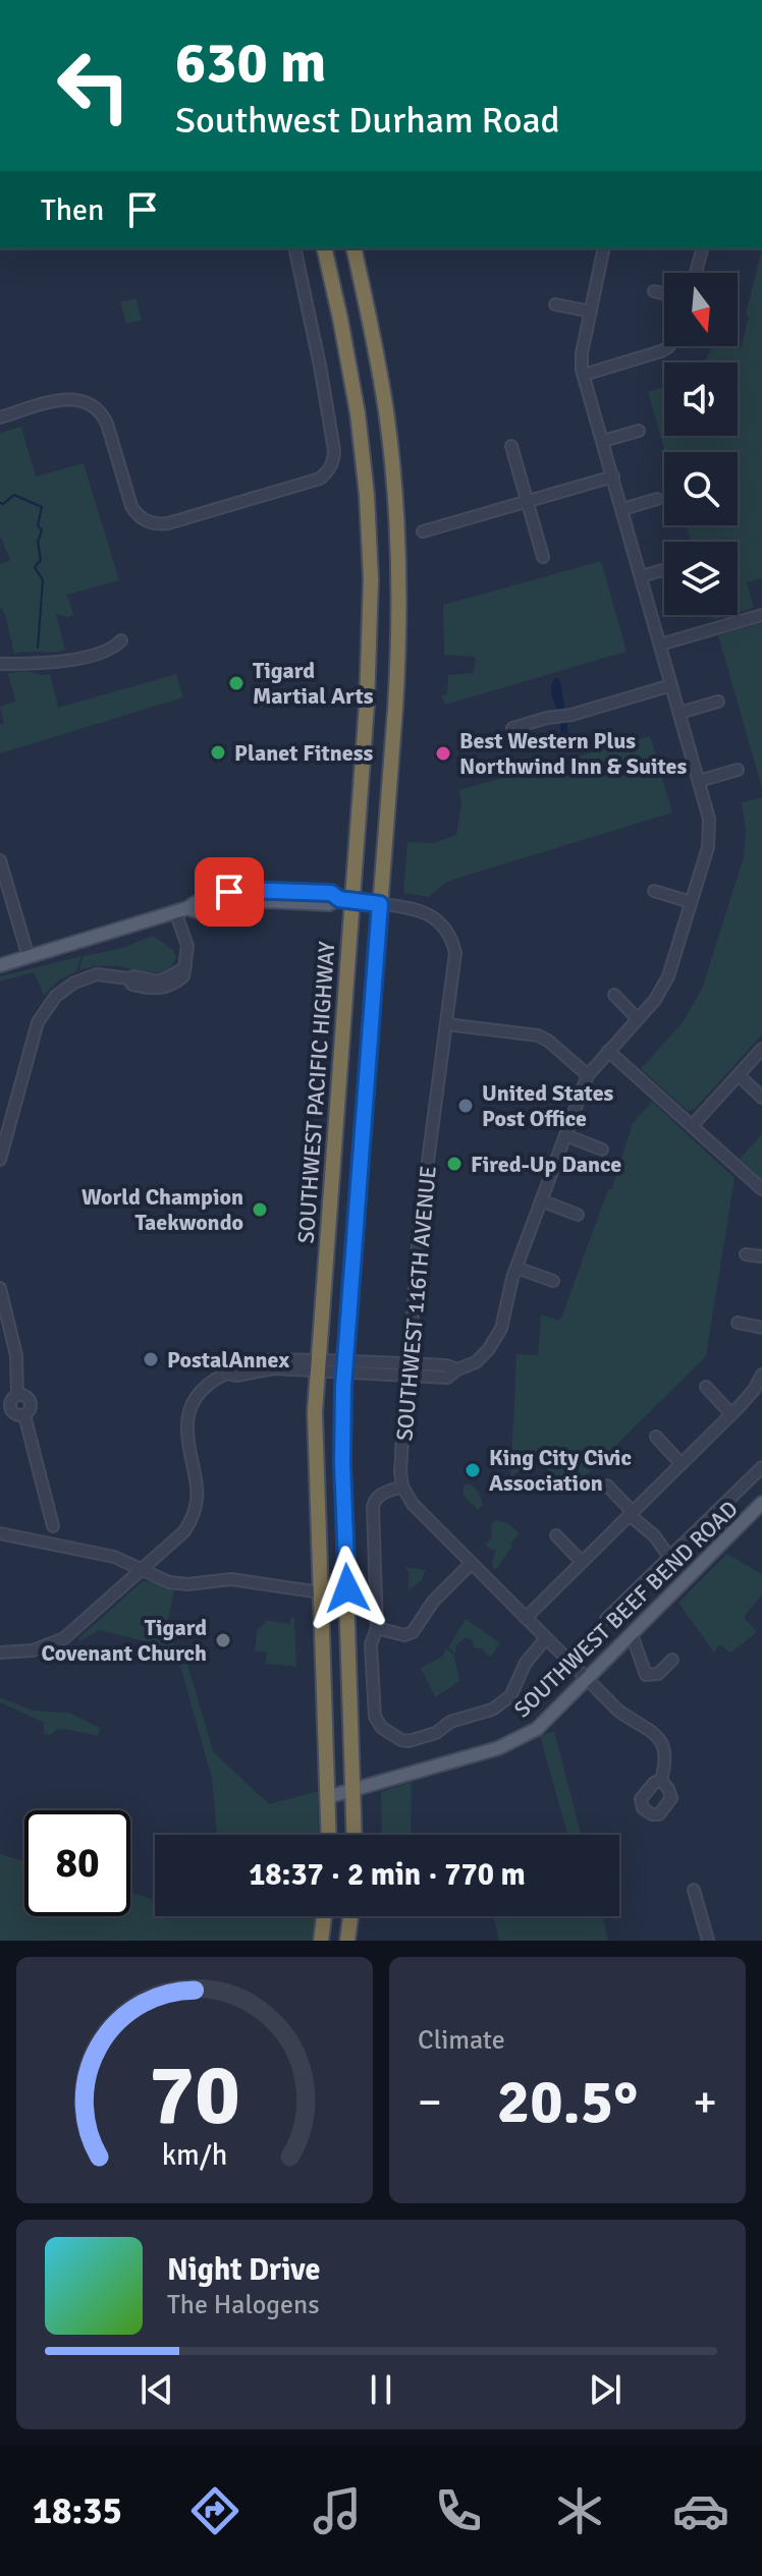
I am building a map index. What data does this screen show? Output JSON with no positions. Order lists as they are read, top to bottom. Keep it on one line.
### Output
{"streets":{"highway":["SOUTHWEST PACIFIC HIGHWAY"],"main road":["SOUTHWEST BEEF BEND ROAD"],"street":["SOUTHWEST 116TH AVENUE"]},"crossings":[["SOUTHWEST PACIFIC HIGHWAY","SOUTHWEST BEEF BEND ROAD"]],"places":["Tigard Martial Arts","Planet Fitness","Best Western Plus Northwind Inn & Suites","United States Post Office","Fired-Up Dance","World Champion Taekwondo","PostalAnnex","King City Civic Association","Tigard Covenant Church"],"north":"bottom","page":{"turn":["630 m","Southwest Durham Road"],"then":"Then","limit":"80","trip":"18:37 · 2 min · 770 m","tile":"Climate","heat":["−","20.5°","+"],"song":["Night Drive","The Halogens"],"tabs":"18:35","gauge":["70","km/h"]}}
